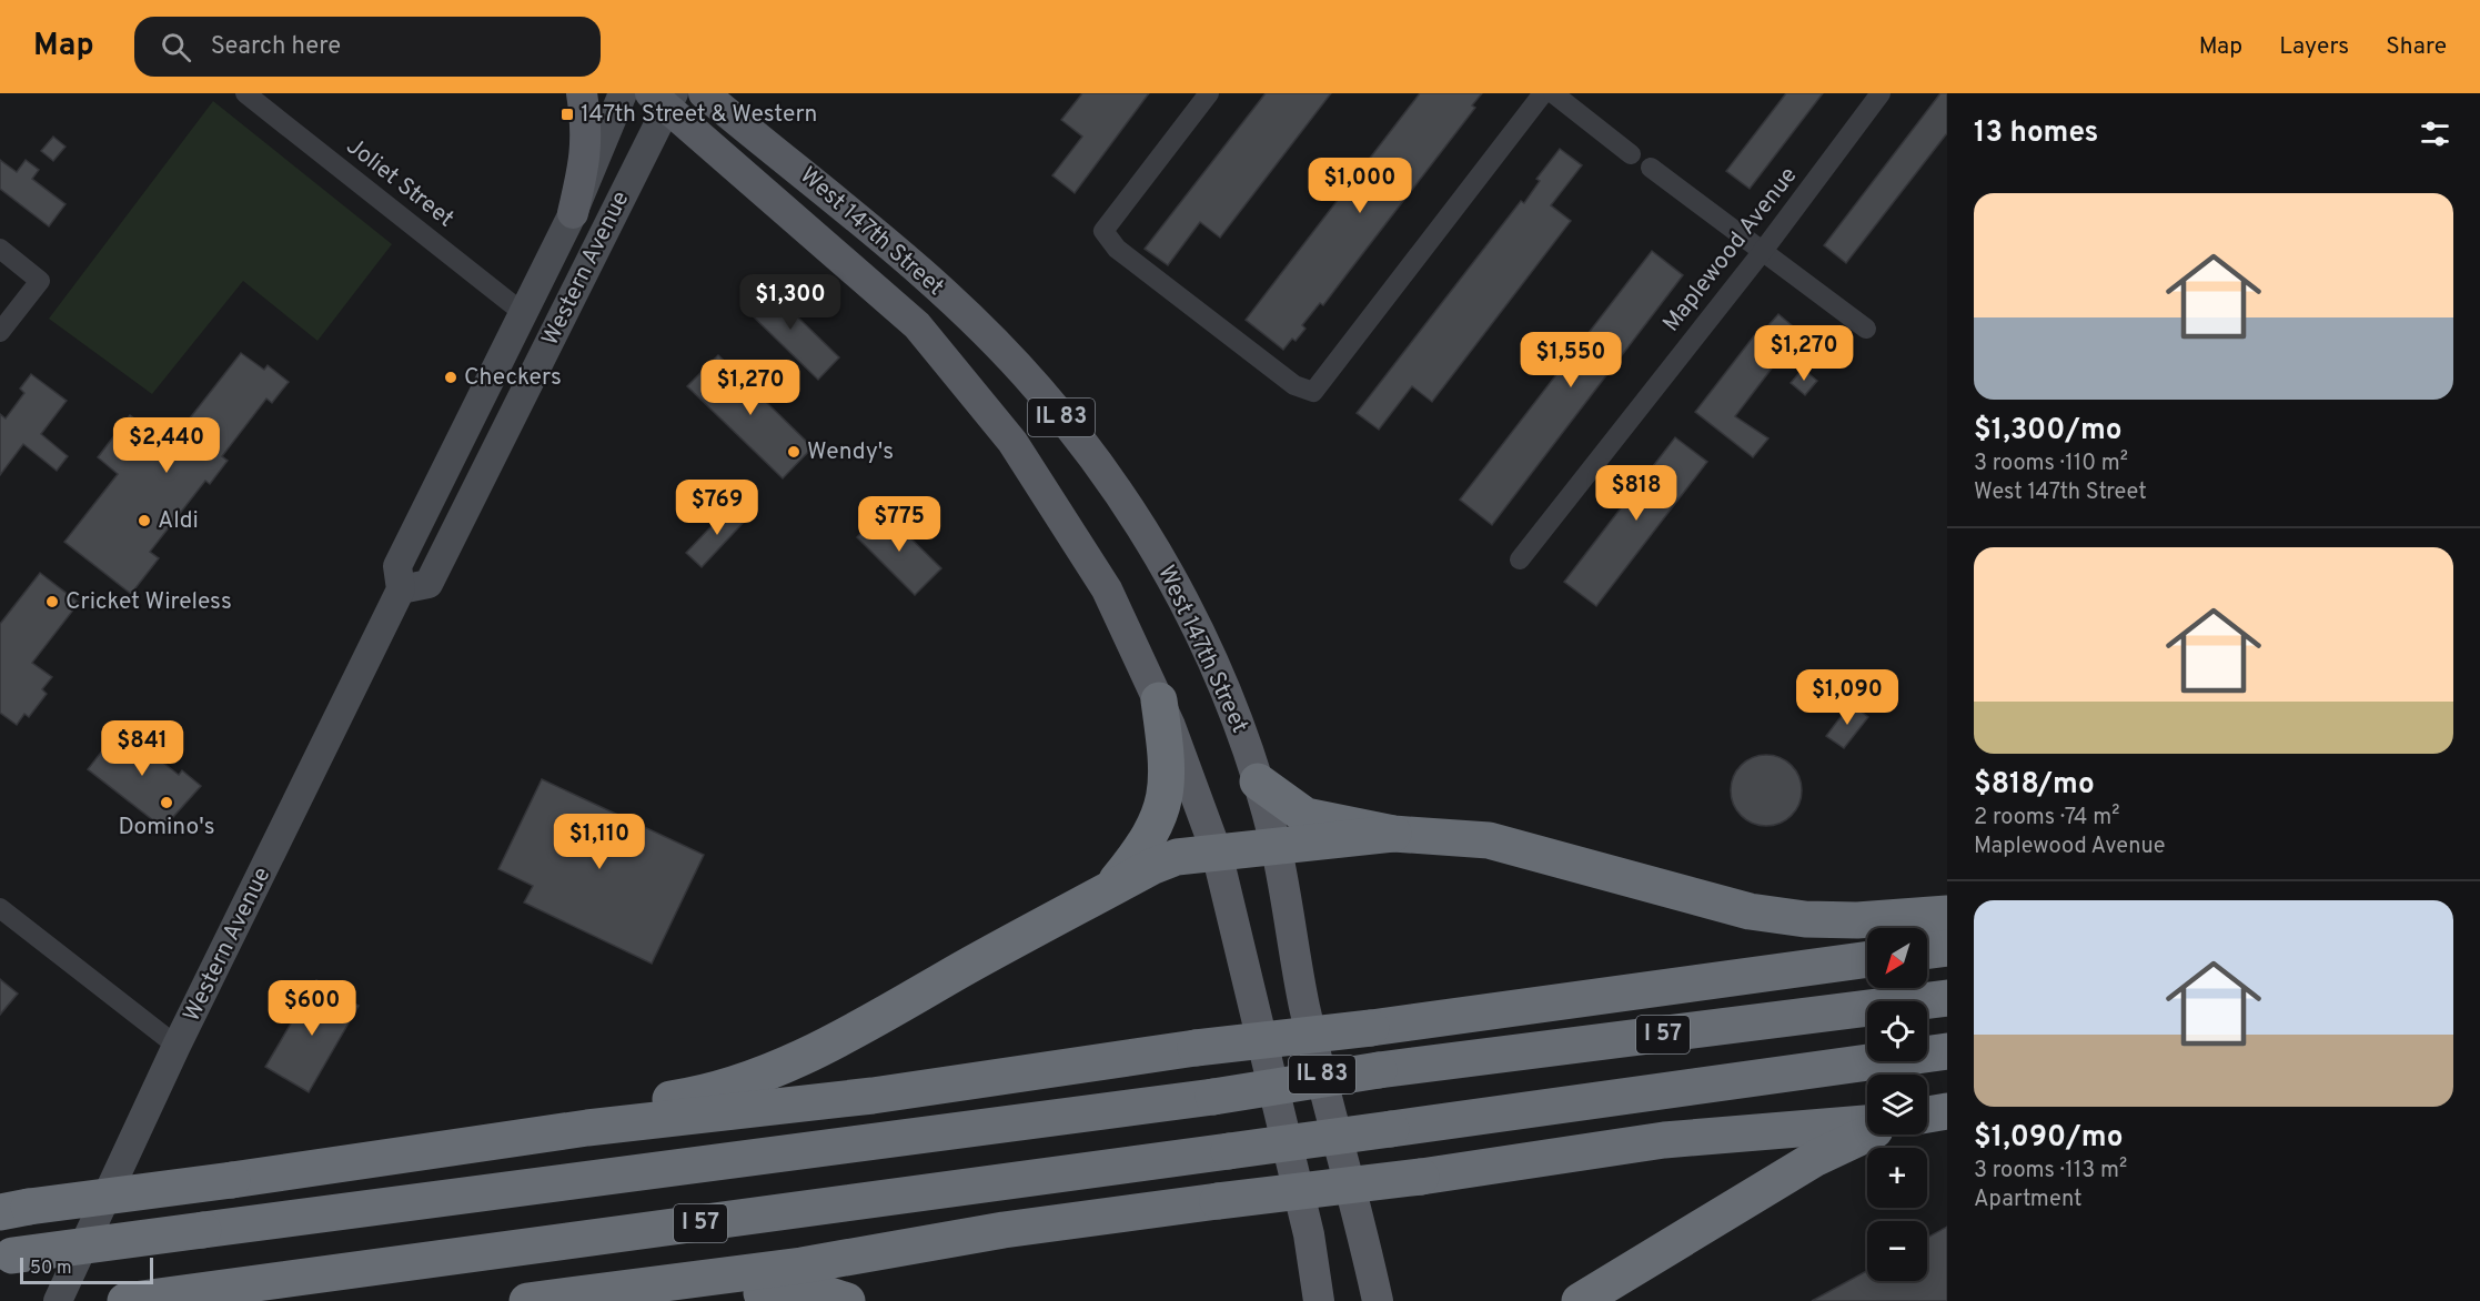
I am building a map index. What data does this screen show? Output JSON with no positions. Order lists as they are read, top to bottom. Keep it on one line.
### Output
{"streets":{"highway":["I 57"],"main road":["West 147th Street","Western Avenue","IL 83"],"street":["Joliet Street","Maplewood Avenue"]},"crossings":[["Joliet Street","Western Avenue"],["West 147th Street","Western Avenue"]],"places":{"transit":["147th Street & Western"],"other":["Checkers","Wendy's","Aldi","Cricket Wireless","Domino's"]},"scale_bar":"50 m","north":"bottom left","page":{"header":"Map","search":"Search here","nav":["Map","Layers","Share"],"heading":"13 homes","price":["$1,000","$1,300","$1,270","$1,550","$1,270","$2,440","$818","$769","$775","$1,090","$841","$1,110","$600"],"list":[{"name":"$1,300/mo","note":"3 rooms · 110 m² · West 147th Street"},{"name":"$818/mo","note":"2 rooms · 74 m² · Maplewood Avenue"},{"name":"$1,090/mo","note":"3 rooms · 113 m² · Apartment"}],"map_buttons":["+","−"],"scale":"50 m"}}
